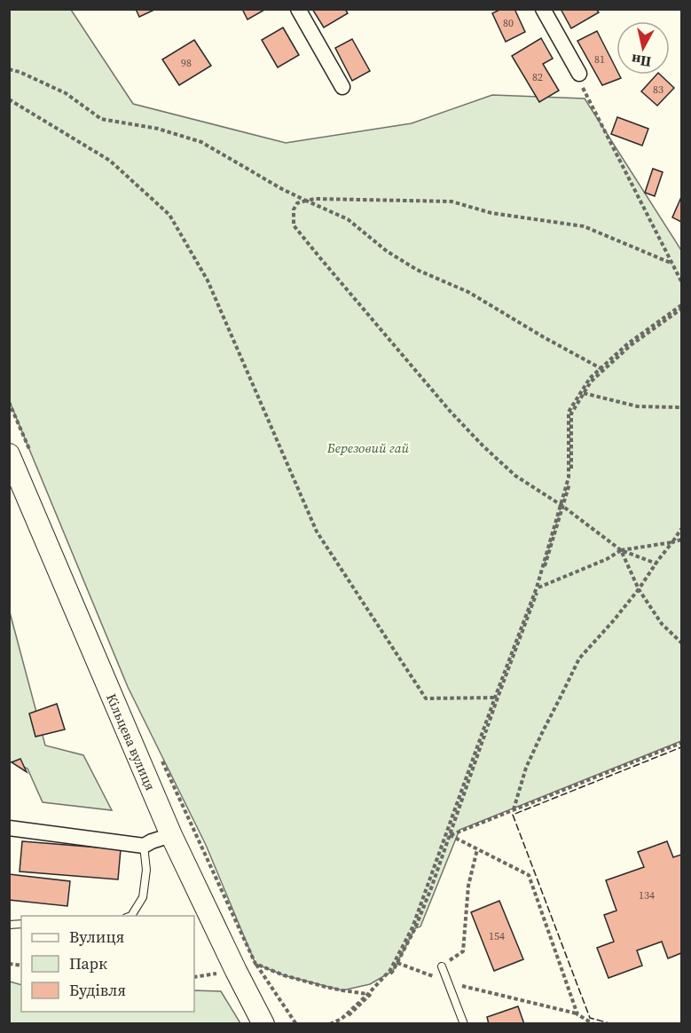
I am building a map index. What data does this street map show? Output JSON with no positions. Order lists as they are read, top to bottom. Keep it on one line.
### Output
{"streets":{"main road":["Кільцева вулиця"]},"parks":["Березовий гай"],"house_numbers":["80","81","98","82","83","134","154"],"legend":["Вулиця","Парк","Будівля"],"north":"bottom"}
